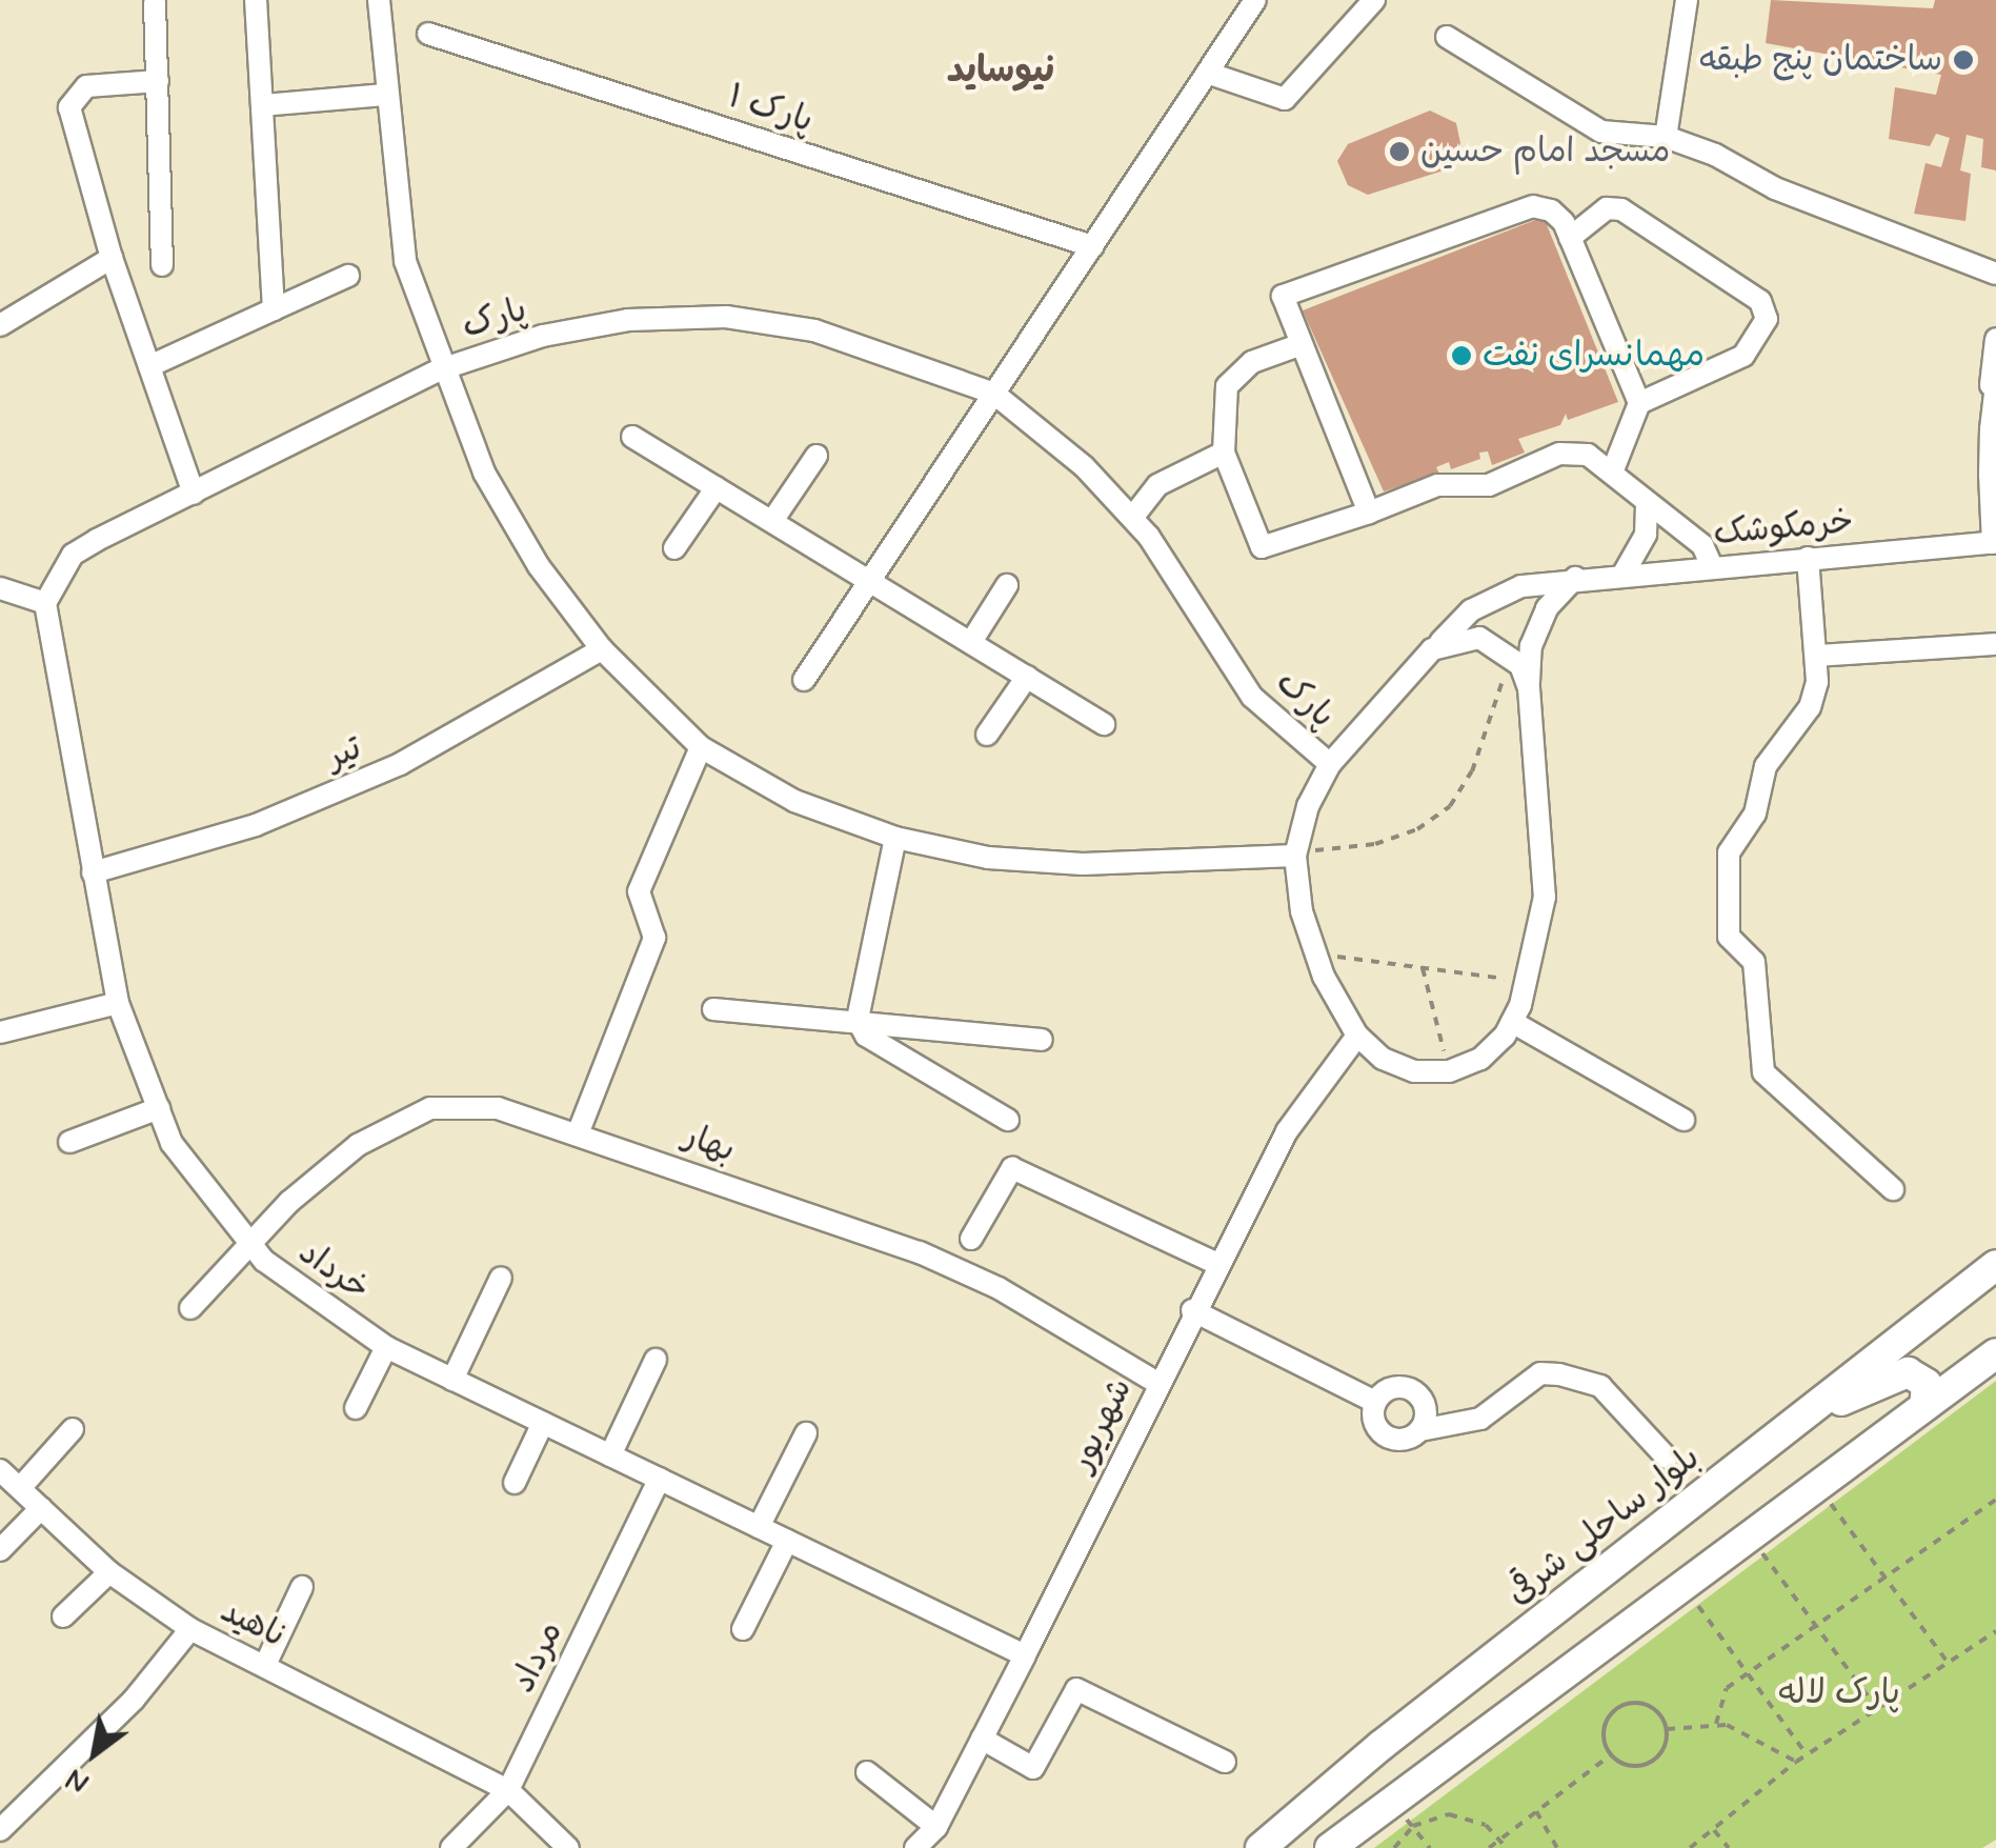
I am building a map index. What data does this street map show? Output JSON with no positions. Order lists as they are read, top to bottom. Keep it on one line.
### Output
{"streets":{"main road":["بلوار ساحلی شرقی"],"street":["پارک ۱","پارک","خرمکوشک","تیر","بهار","خرداد","شهریور","ناهید","مرداد"]},"crossings":[["پارک","خرمکوشک"],["پارک","خرداد"],["تیر","خرداد"],["بهار","خرداد"],["بهار","شهریور"],["خرداد","شهریور"],["خرداد","مرداد"],["ناهید","مرداد"]],"districts":["نیوساید"],"parks":["پارک لاله"],"places":["ساختمان پنج طبقه","مسجد امام حسین","مهمانسرای نفت"],"north":"bottom left"}
